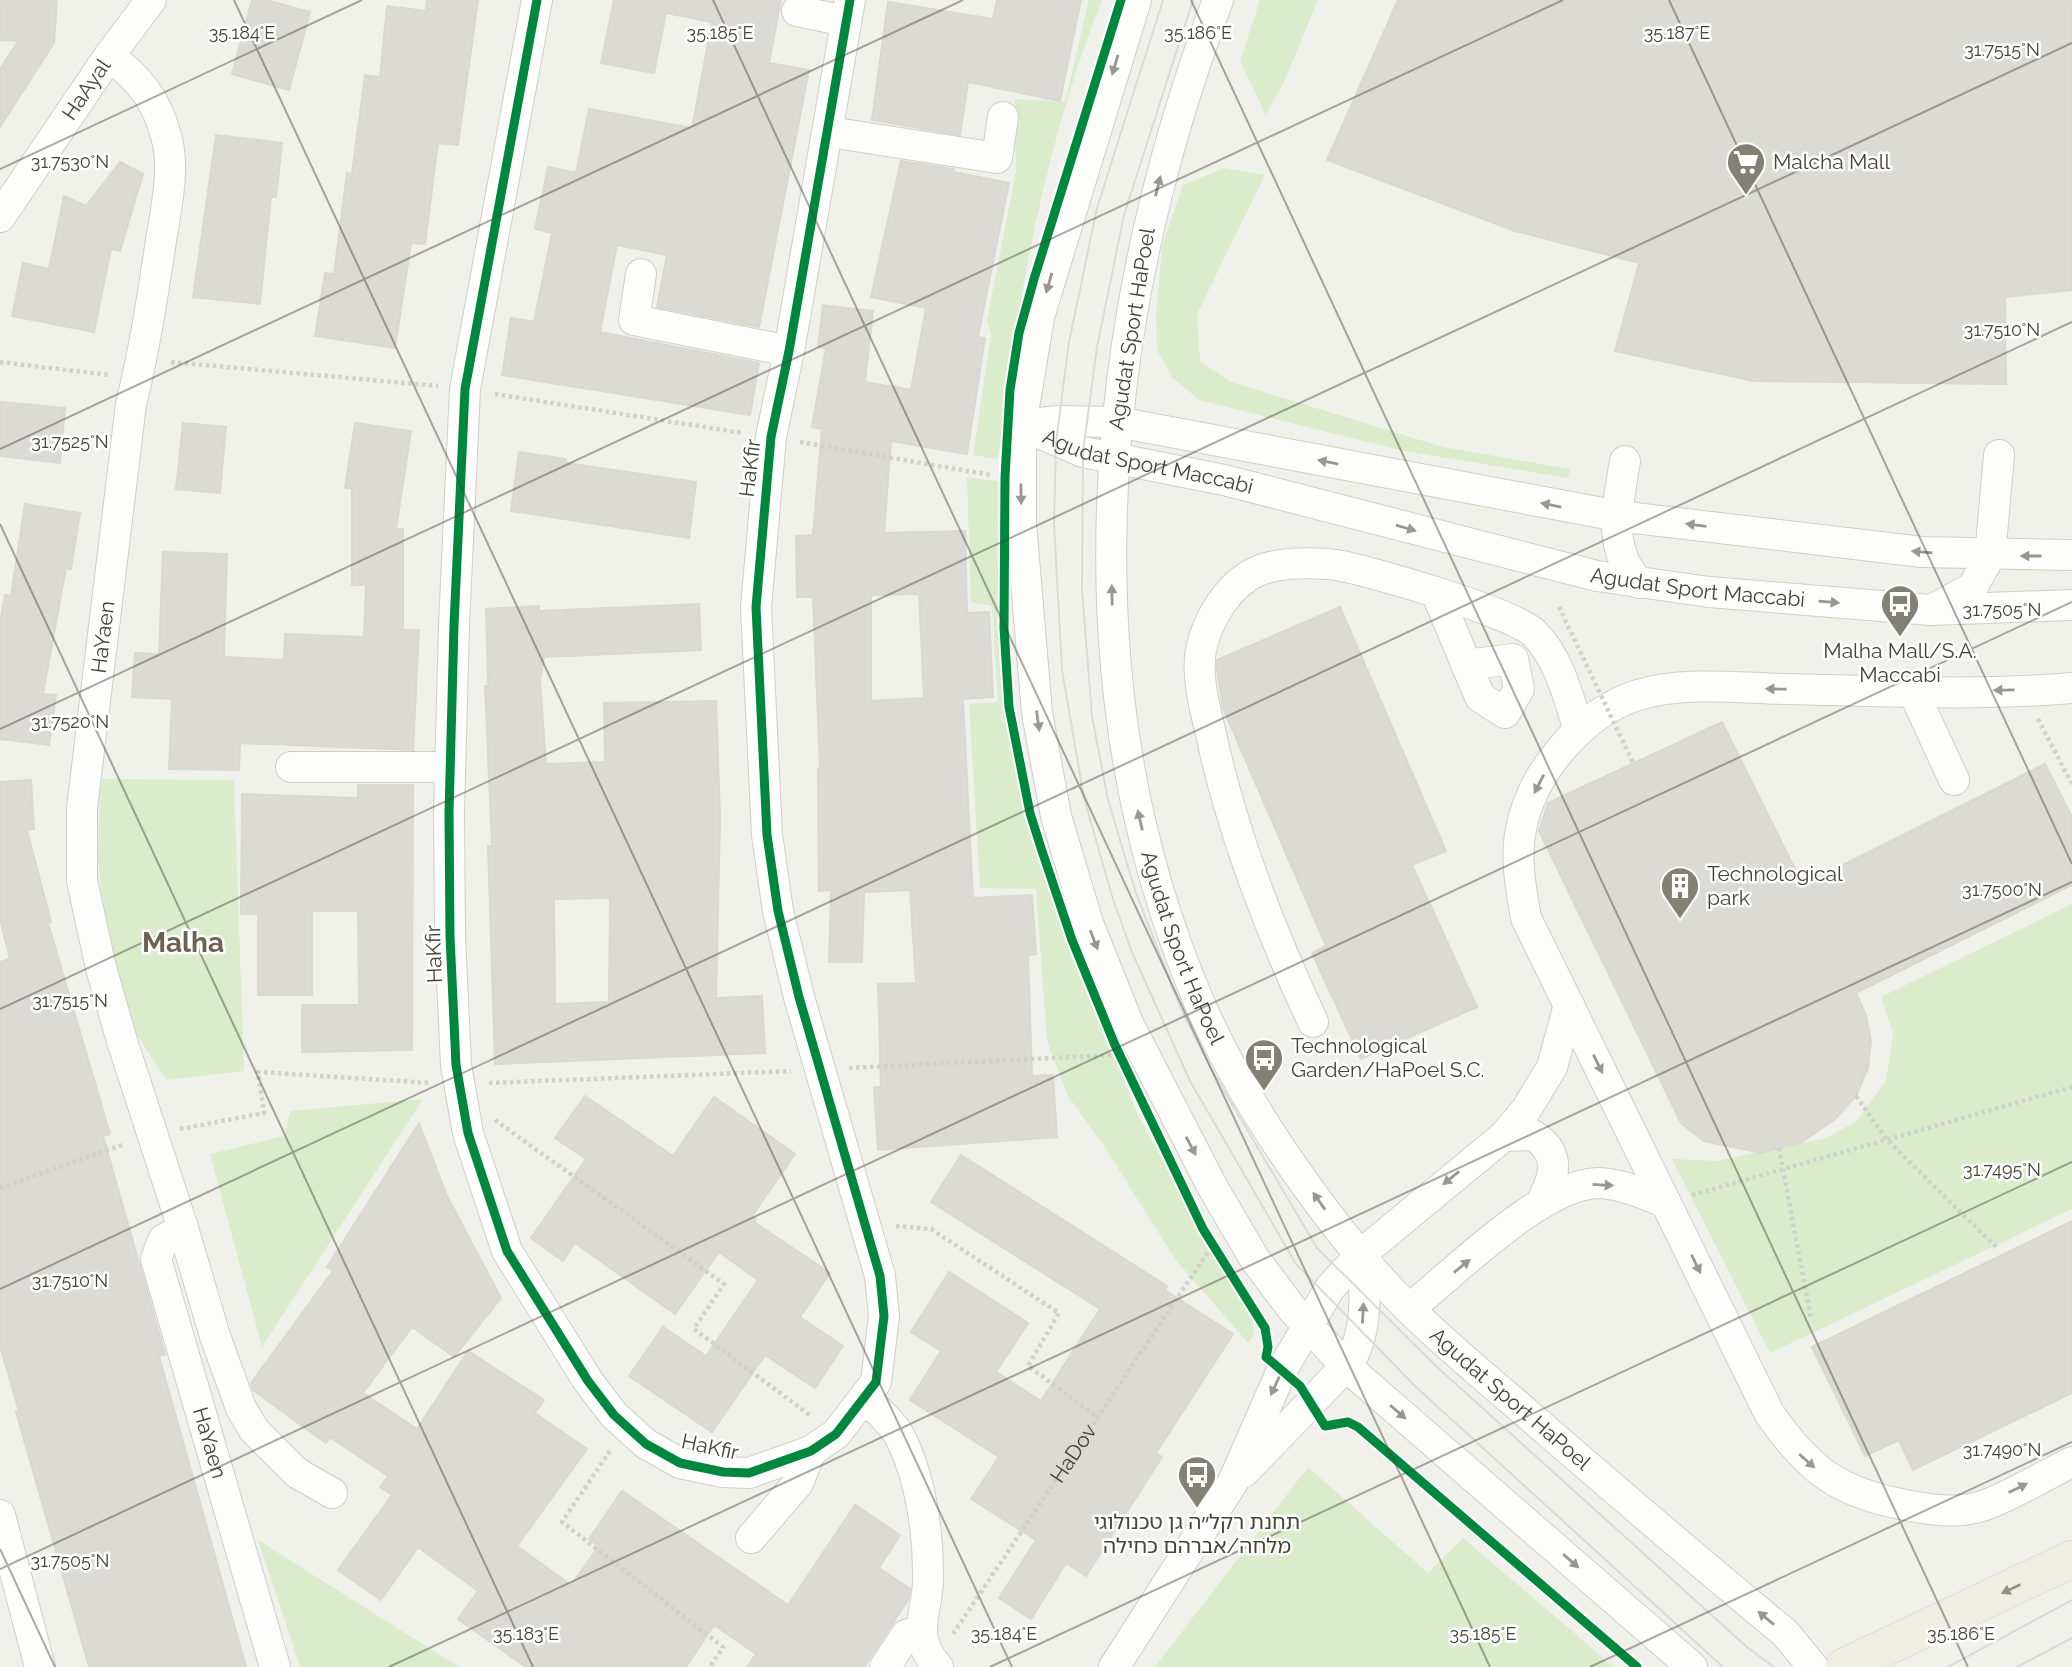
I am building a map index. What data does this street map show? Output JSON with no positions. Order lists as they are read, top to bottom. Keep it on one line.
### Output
{"streets":{"street":["HaAyal","Agudat Sport HaPoel","Agudat Sport Maccabi","HaKfir","HaYaen"],"path":["HaDov"]},"crossings":[["HaAyal","HaYaen"],["Agudat Sport HaPoel","Agudat Sport Maccabi"]],"districts":["Malha"],"places":{"supermarket":["Malcha Mall"],"bus stop":["Malha Mall/S.A. Maccabi","Technological Garden/HaPoel S.C.","תחנת רקל״ה גן טכנולוגי מלחה/אברהם כחילה"],"building":["Technological park"]},"coordinates":["35.184°E","35.185°E","35.186°E","35.187°E","31.7515°N","31.7530°N","31.7510°N","31.7525°N","31.7505°N","31.7520°N","31.7500°N","31.7495°N","31.7490°N","35.183°E"]}
